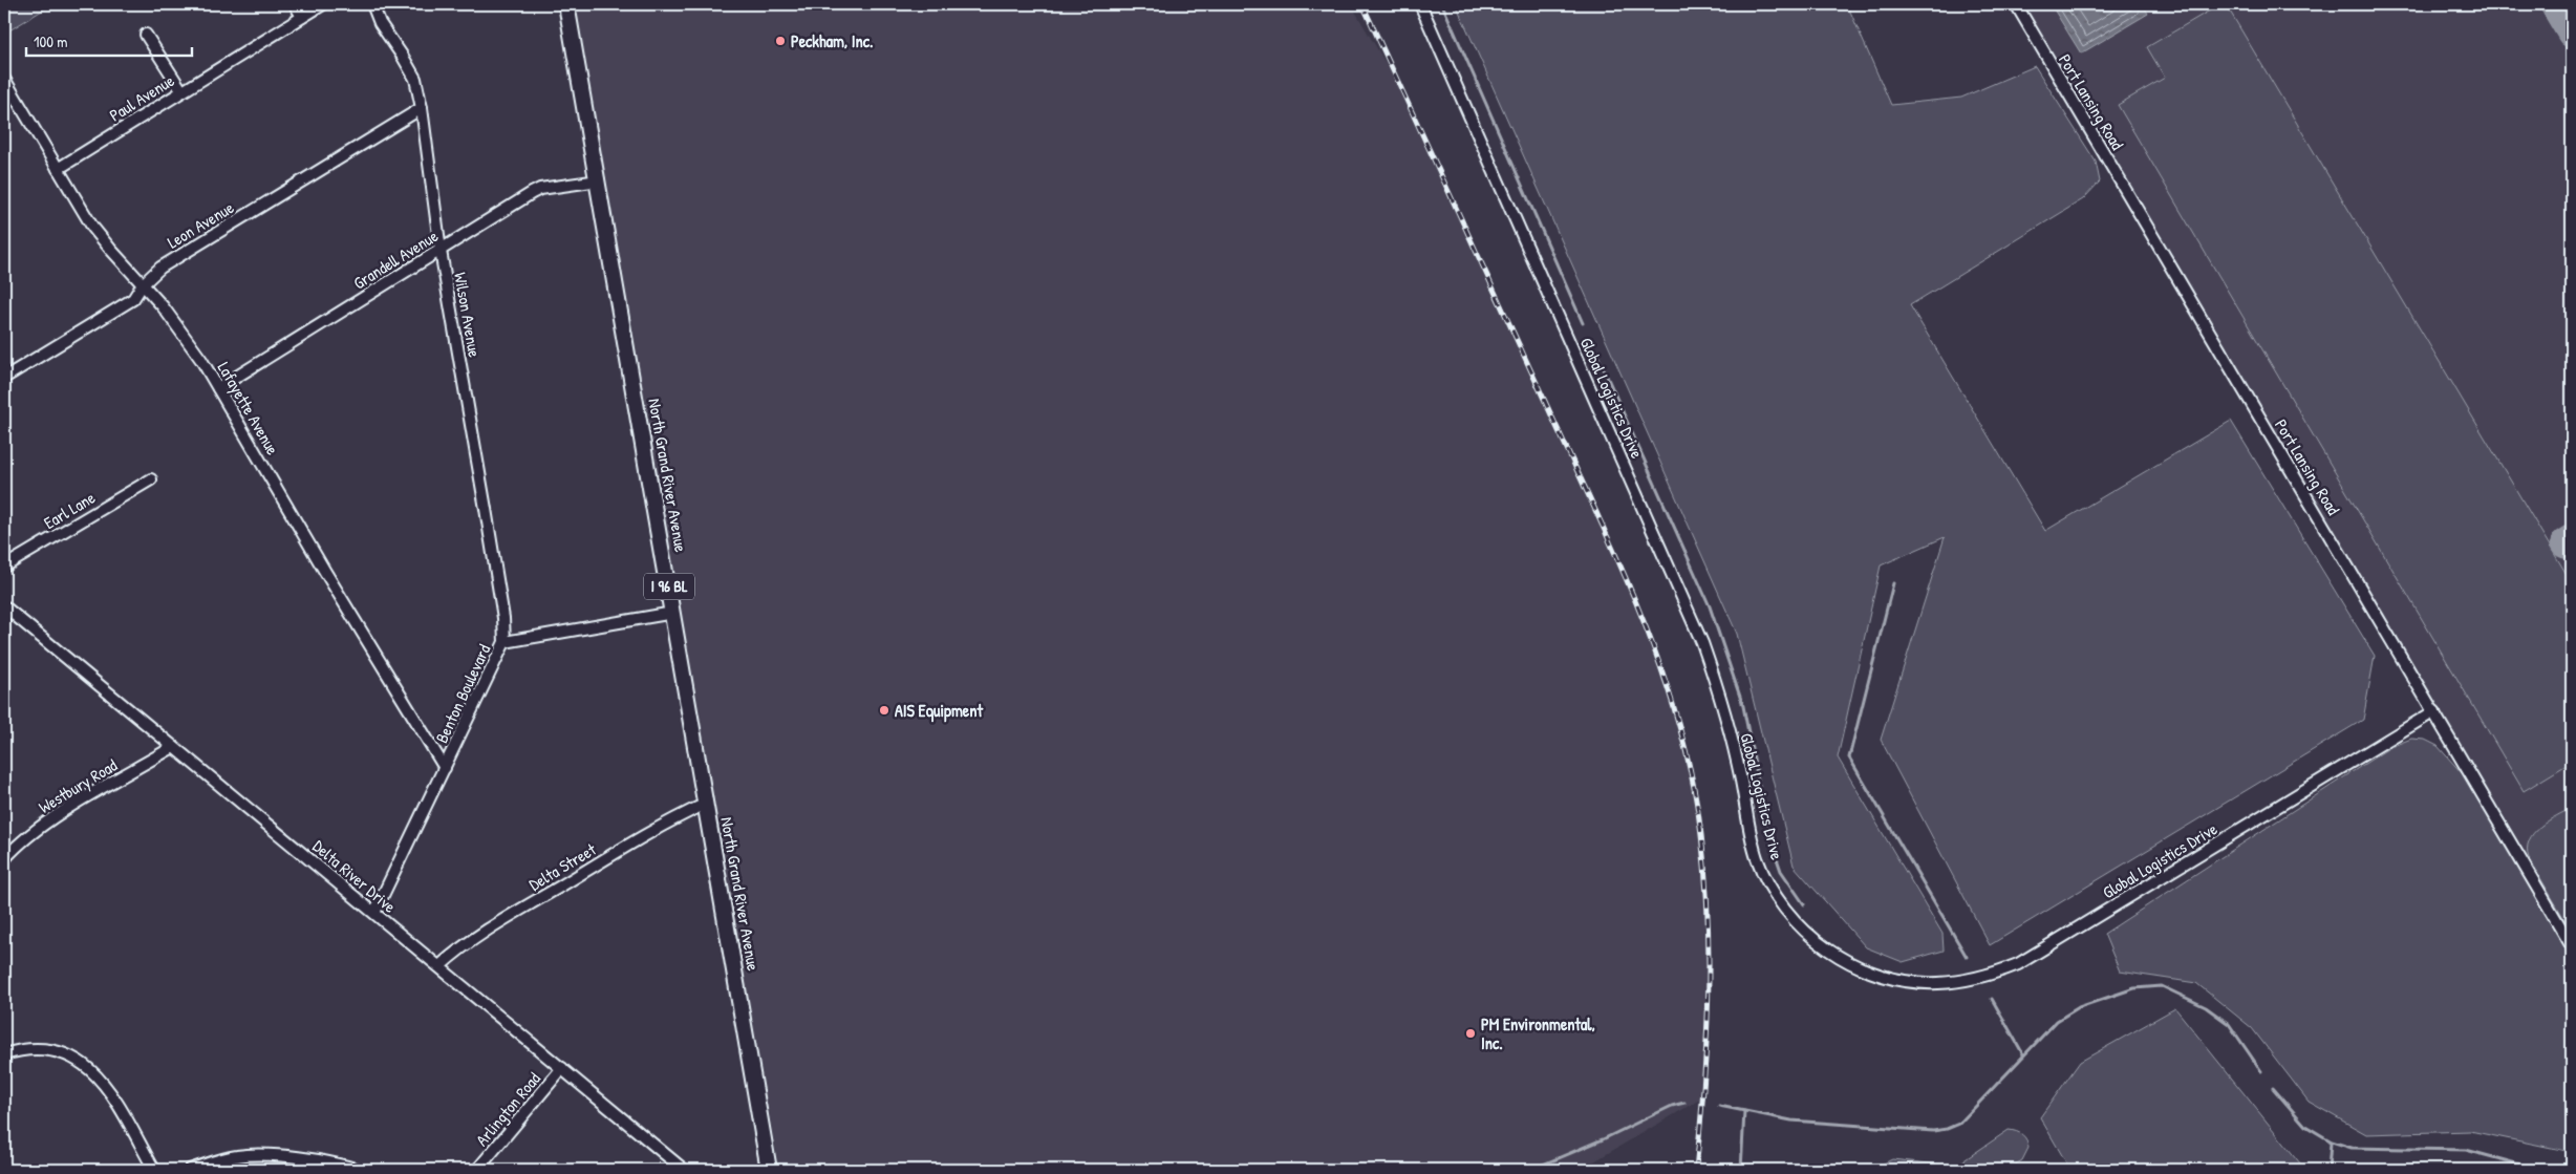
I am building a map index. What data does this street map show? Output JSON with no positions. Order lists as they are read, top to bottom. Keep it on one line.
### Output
{"streets":{"main road":["North Grand River Avenue","I 96 BL"],"street":["Paul Avenue","Port Lansing Road","Leon Avenue","Grandell Avenue","Wilson Avenue","Global Logistics Drive","Lafayette Avenue","Earl Lane","Benton Boulevard","Westbury Road","Delta Street","Delta River Drive","Arlington Road"]},"crossings":[["Paul Avenue","Lafayette Avenue"],["Port Lansing Road","Global Logistics Drive"],["Leon Avenue","Wilson Avenue"],["Leon Avenue","Lafayette Avenue"],["Grandell Avenue","Wilson Avenue"],["Grandell Avenue","Lafayette Avenue"],["Grandell Avenue","North Grand River Avenue"],["Wilson Avenue","Benton Boulevard"],["Lafayette Avenue","Benton Boulevard"],["North Grand River Avenue","Benton Boulevard"],["North Grand River Avenue","Delta Street"],["Benton Boulevard","Delta River Drive"],["Westbury Road","Delta River Drive"],["Delta Street","Delta River Drive"],["Delta River Drive","Arlington Road"]],"places":["Peckham, Inc.","AIS Equipment","PM Environmental, Inc."],"scale_bar":"100 m"}
